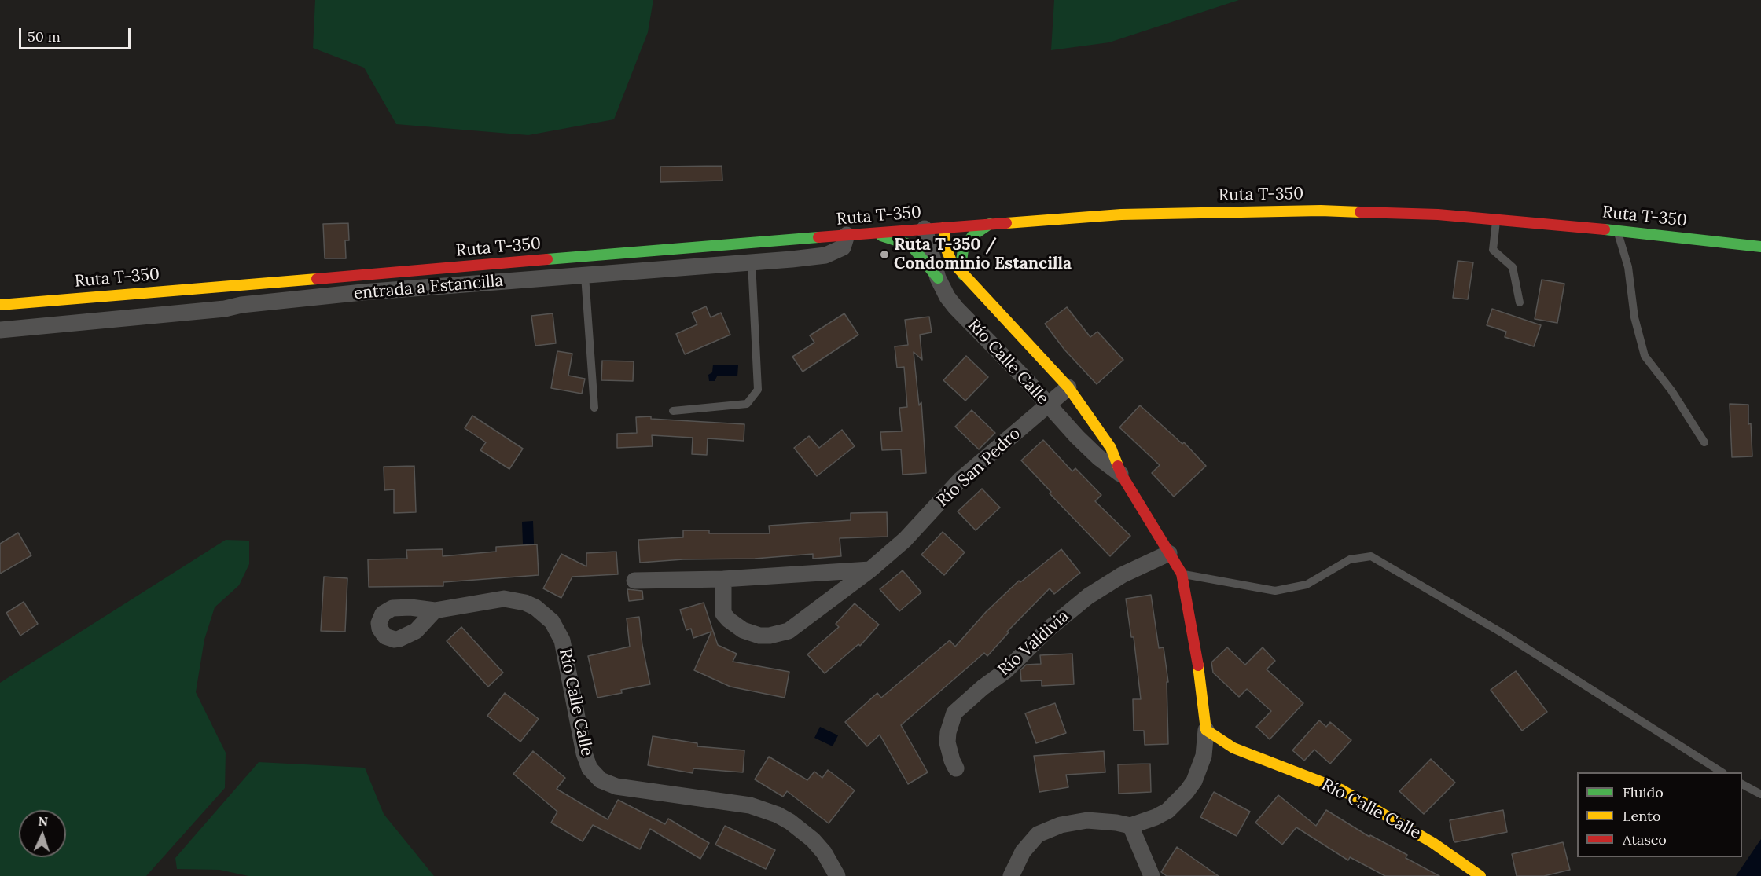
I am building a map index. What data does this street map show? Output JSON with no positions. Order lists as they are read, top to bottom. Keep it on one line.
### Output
{"streets":{"main road":["Ruta T-350","Río Calle Calle"],"street":["entrada a Estancilla","Río San Pedro","Río Valdivia"]},"crossings":[["Ruta T-350","entrada a Estancilla"],["Ruta T-350","Río Calle Calle"],["Río Calle Calle","Río San Pedro"],["Río Calle Calle","Río Valdivia"]],"places":["Ruta T-350 / Condominio Estancilla"],"legend":["Fluido","Lento","Atasco"],"scale_bar":"50 m","north":"top"}
